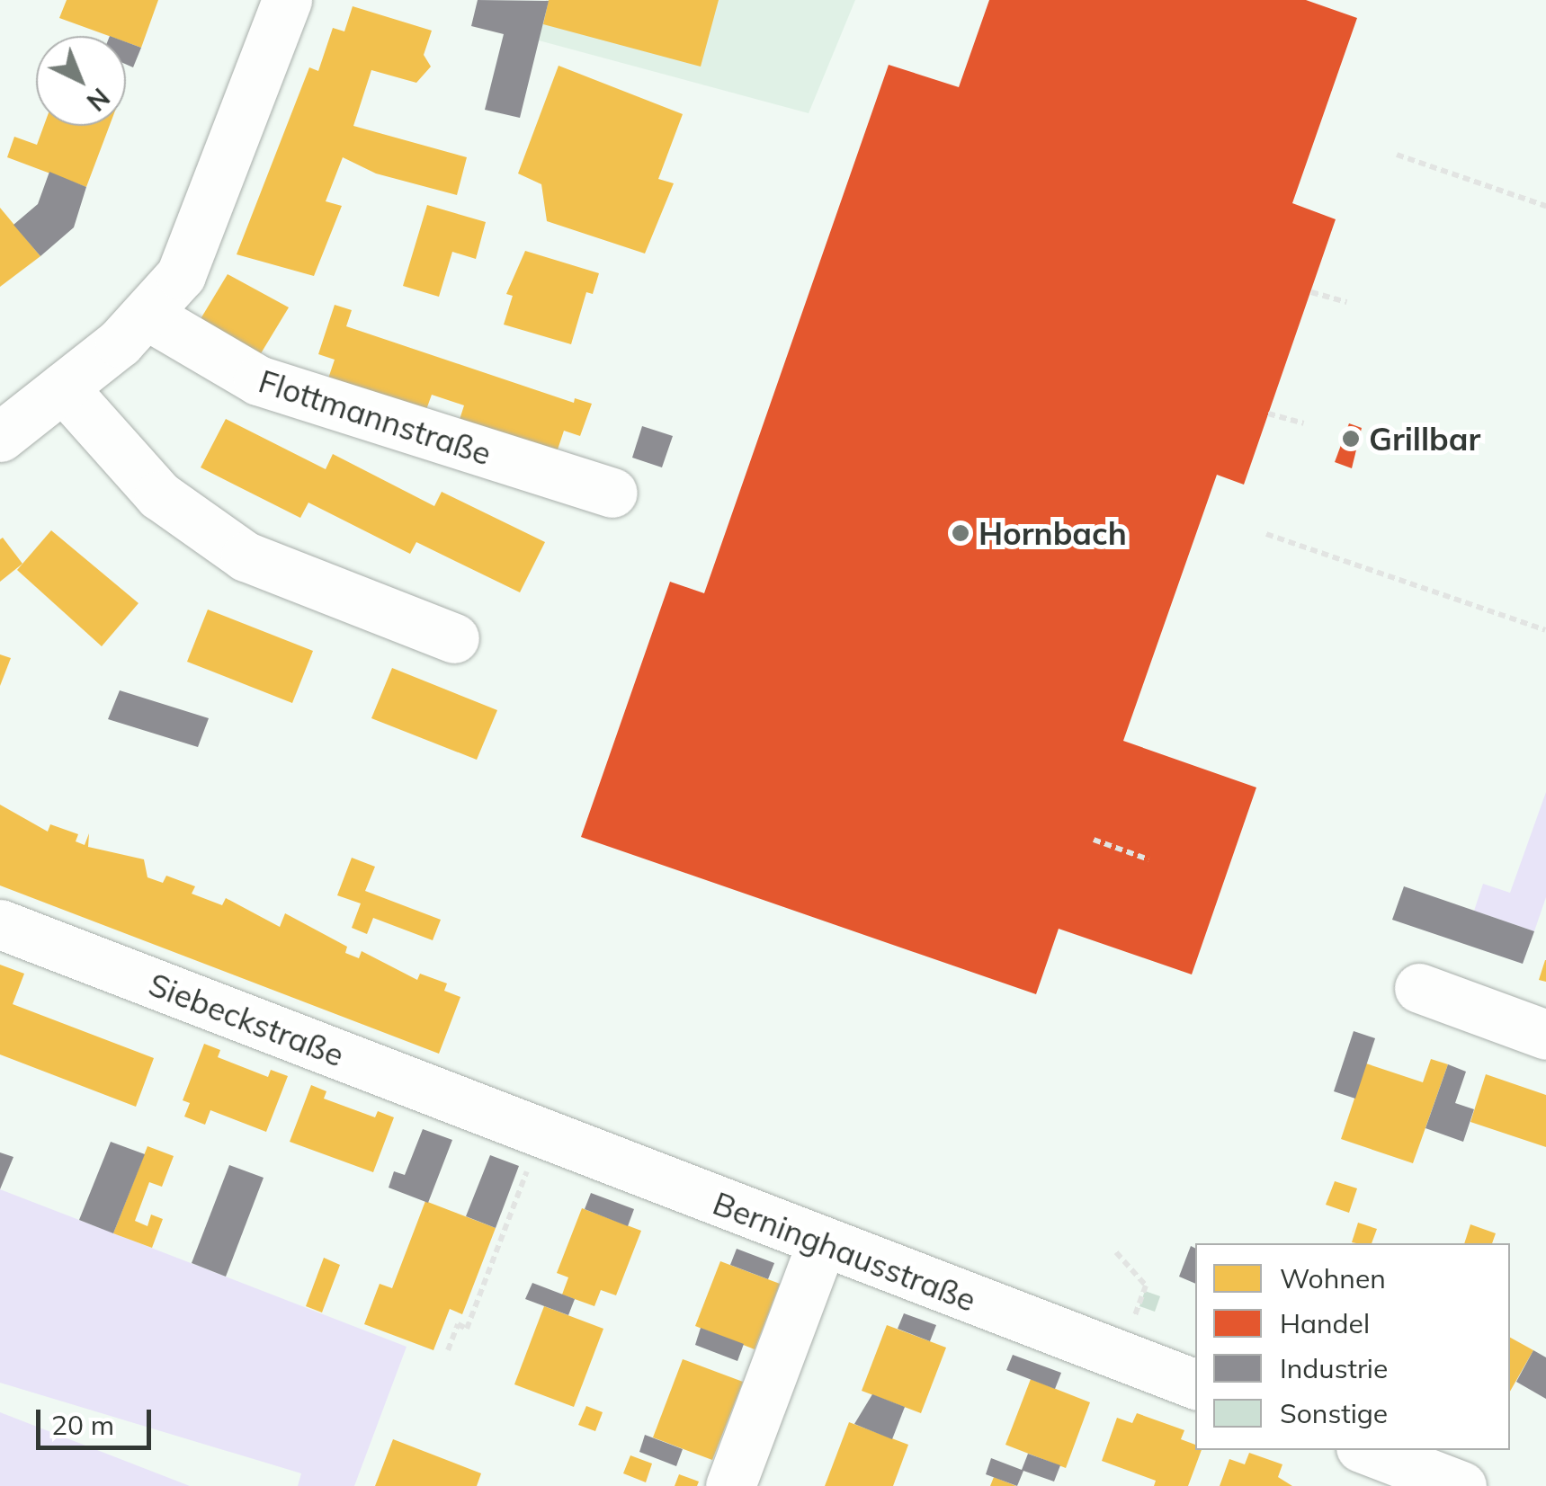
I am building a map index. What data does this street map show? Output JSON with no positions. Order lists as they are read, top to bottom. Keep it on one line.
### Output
{"streets":{"street":["Flottmannstraße","Siebeckstraße","Berninghausstraße"]},"crossings":[["Siebeckstraße","Berninghausstraße"]],"places":["Grillbar","Hornbach"],"legend":["Wohnen","Handel","Industrie","Sonstige"],"scale_bar":"20 m","north":"bottom right"}
